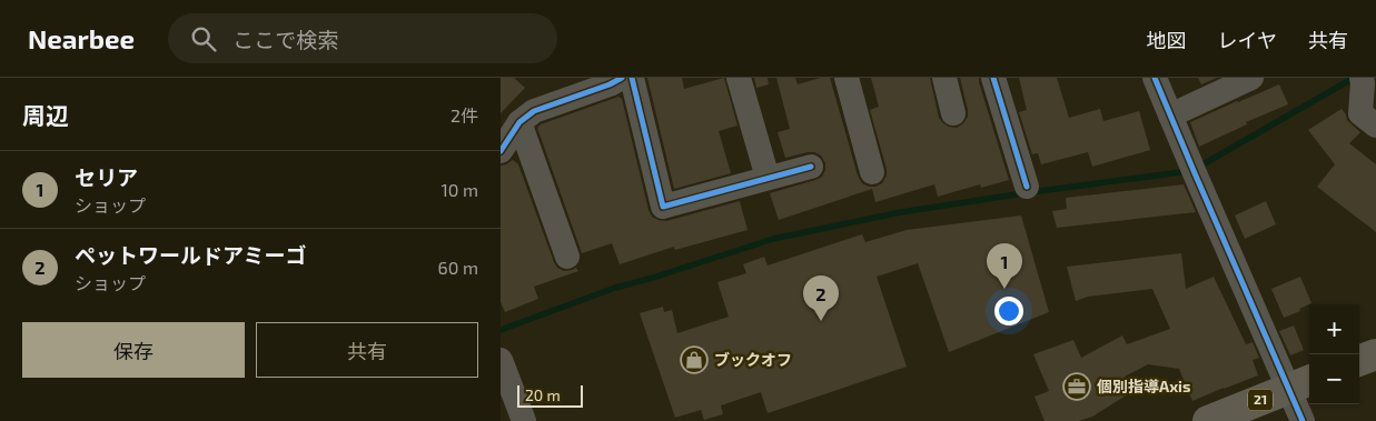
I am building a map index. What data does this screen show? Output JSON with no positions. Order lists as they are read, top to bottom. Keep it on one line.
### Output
{"streets":{"main road":["21"]},"places":{"shop":["ブックオフ"],"office":["個別指導Axis"]},"scale_bar":"20 m","page":{"header":"Nearbee","search":"ここで検索","nav":["地図","レイヤ","共有"],"heading":["周辺","2件"],"list":[{"mark":"1","name":"セリア","note":"ショップ","value":"10 m"},{"mark":"2","name":"ペットワールドアミーゴ","note":"ショップ","value":"60 m"}],"pins":["1","2"],"map_buttons":["+","−"],"buttons":["保存","共有"],"scale":"20 m"}}
